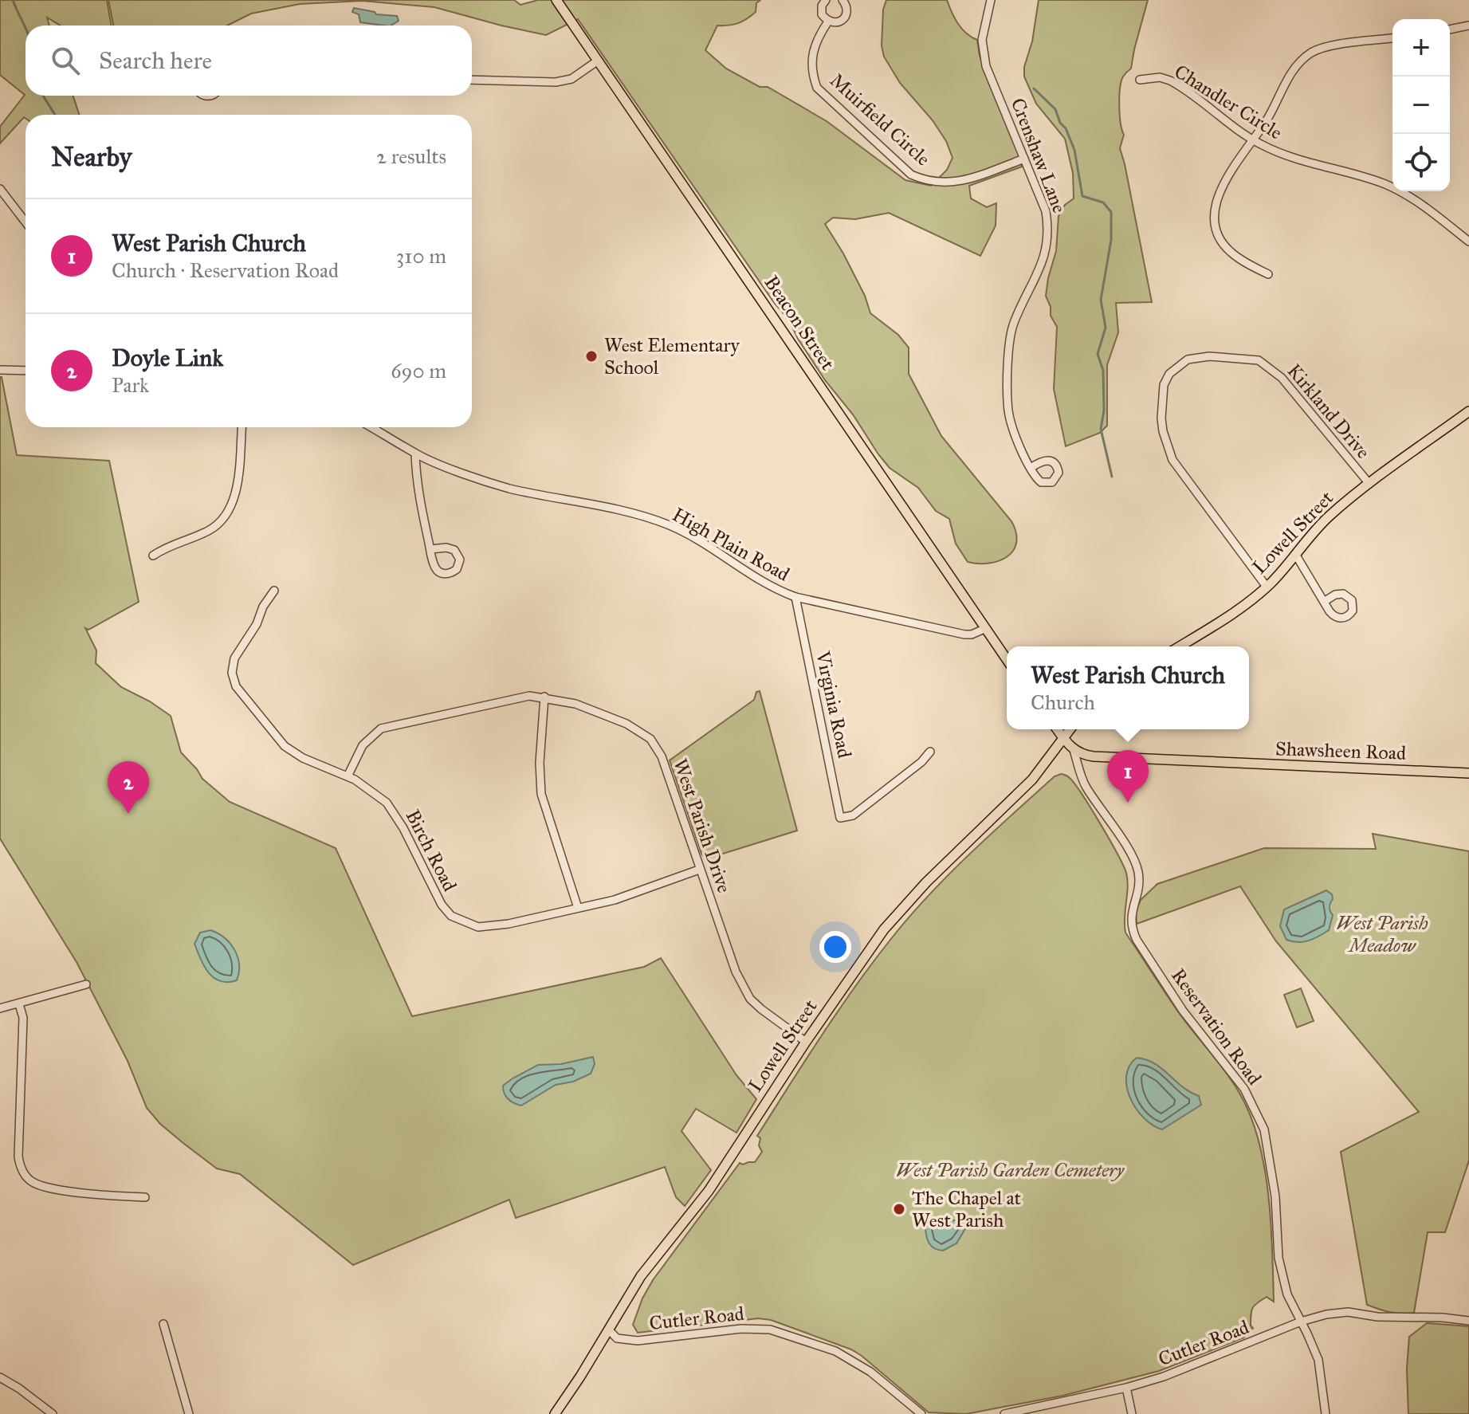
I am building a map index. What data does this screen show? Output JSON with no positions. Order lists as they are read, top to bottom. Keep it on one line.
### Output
{"streets":{"main road":["Beacon Street","Lowell Street","Shawsheen Road"],"street":["Chandler Circle","Muirfield Circle","Crenshaw Lane","Kirkland Drive","High Plain Road","Virginia Road","West Parish Drive","Birch Road","Reservation Road","Cutler Road"]},"crossings":[["Muirfield Circle","Crenshaw Lane"],["Beacon Street","High Plain Road"],["Kirkland Drive","Lowell Street"],["Lowell Street","West Parish Drive"],["Lowell Street","Cutler Road"],["High Plain Road","Virginia Road"],["Shawsheen Road","Reservation Road"],["West Parish Drive","Birch Road"],["Reservation Road","Cutler Road"]],"parks":["West Parish Meadow","West Parish Garden Cemetery"],"places":["West Elementary School","The Chapel at West Parish"],"page":{"map_buttons":["+","−"],"search":"Search here","heading":["Nearby","2 results"],"list":[{"mark":"1","name":"West Parish Church","note":"Church · Reservation Road","value":"310 m"},{"mark":"2","name":"Doyle Link","note":"Park","value":"690 m"}],"popup":["West Parish Church","Church"],"pins":["1","2"]}}
